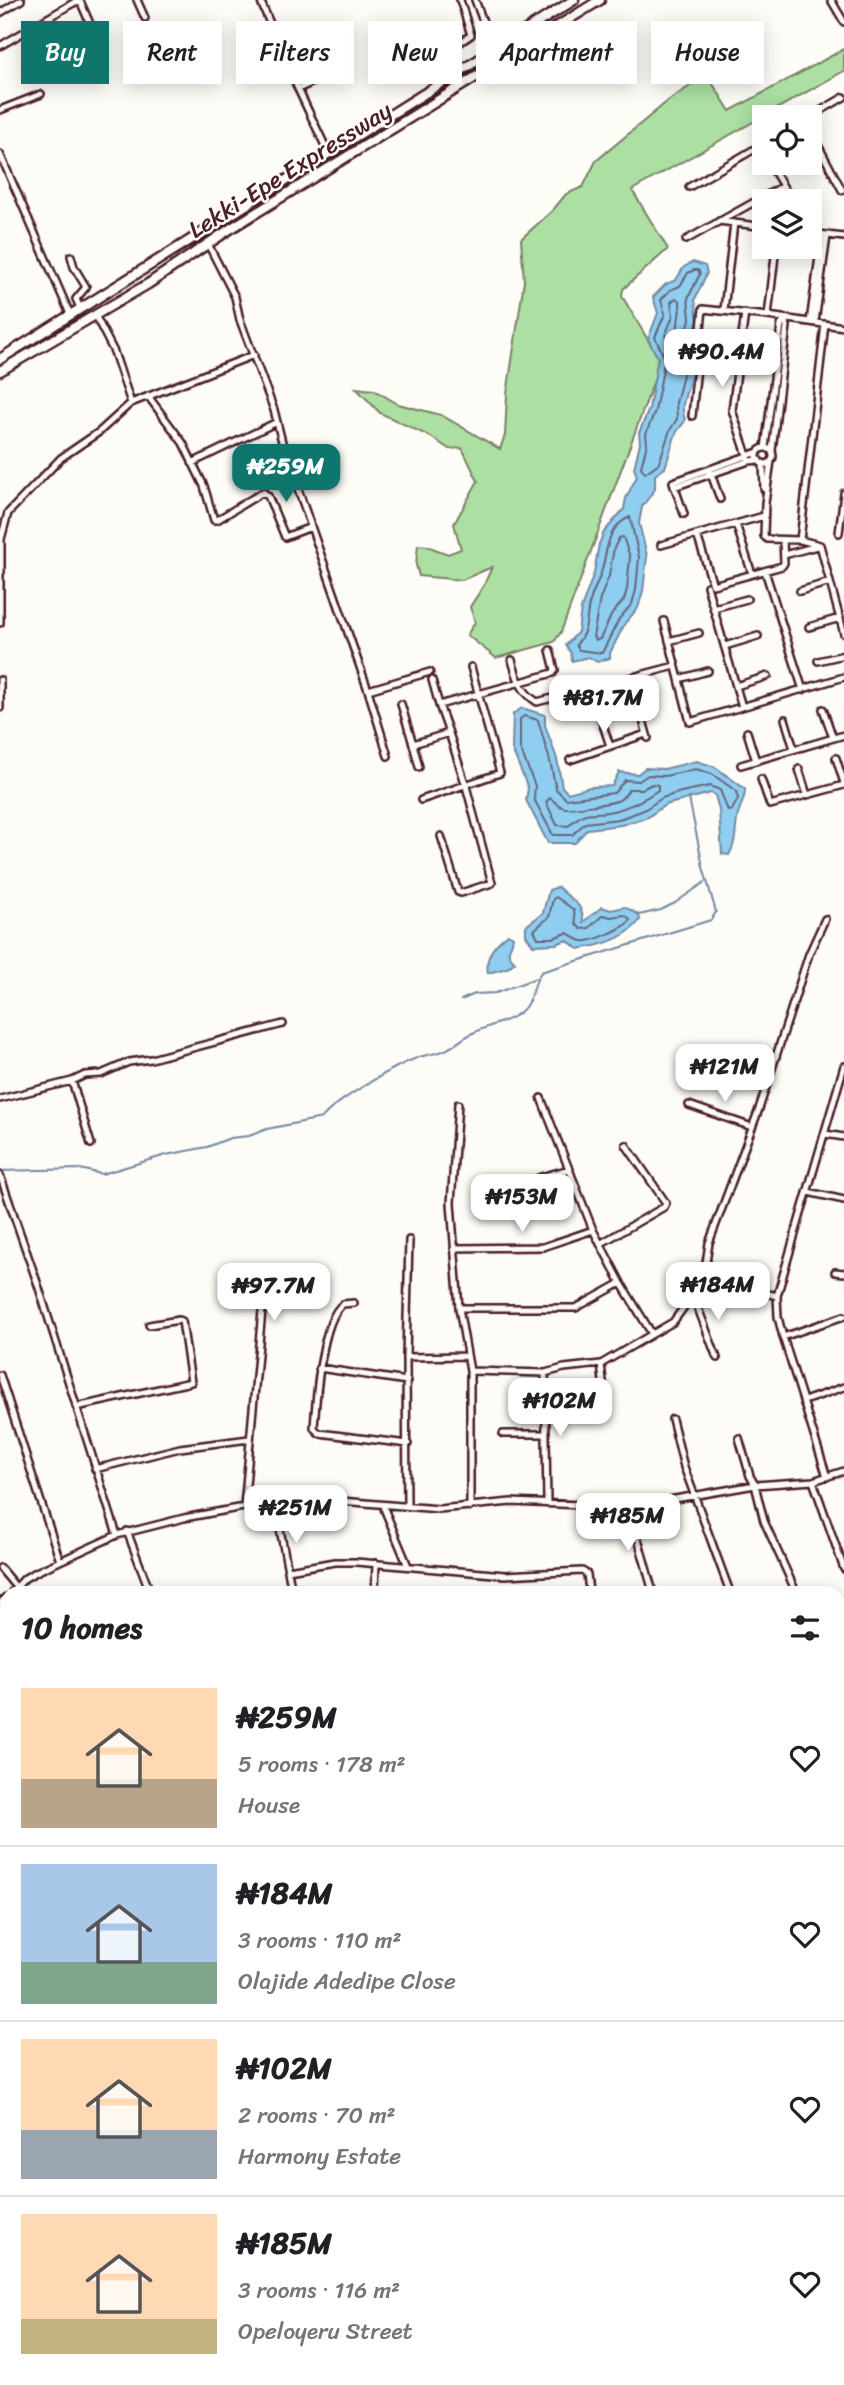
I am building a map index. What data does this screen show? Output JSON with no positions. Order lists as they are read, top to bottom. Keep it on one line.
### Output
{"streets":{"highway":["Lekki-Epe Expressway"]},"page":{"chip":["Buy","Rent","Filters","New","Apartment","House"],"price":["₦90.4M","₦259M","₦81.7M","₦121M","₦153M","₦184M","₦97.7M","₦102M","₦251M","₦185M"],"heading":"10 homes","list":[{"name":"₦259M","note":"5 rooms · 178 m² · House"},{"name":"₦184M","note":"3 rooms · 110 m² · Olajide Adedipe Close"},{"name":"₦102M","note":"2 rooms · 70 m² · Harmony Estate"},{"name":"₦185M","note":"3 rooms · 116 m² · Opeloyeru Street"}]}}
